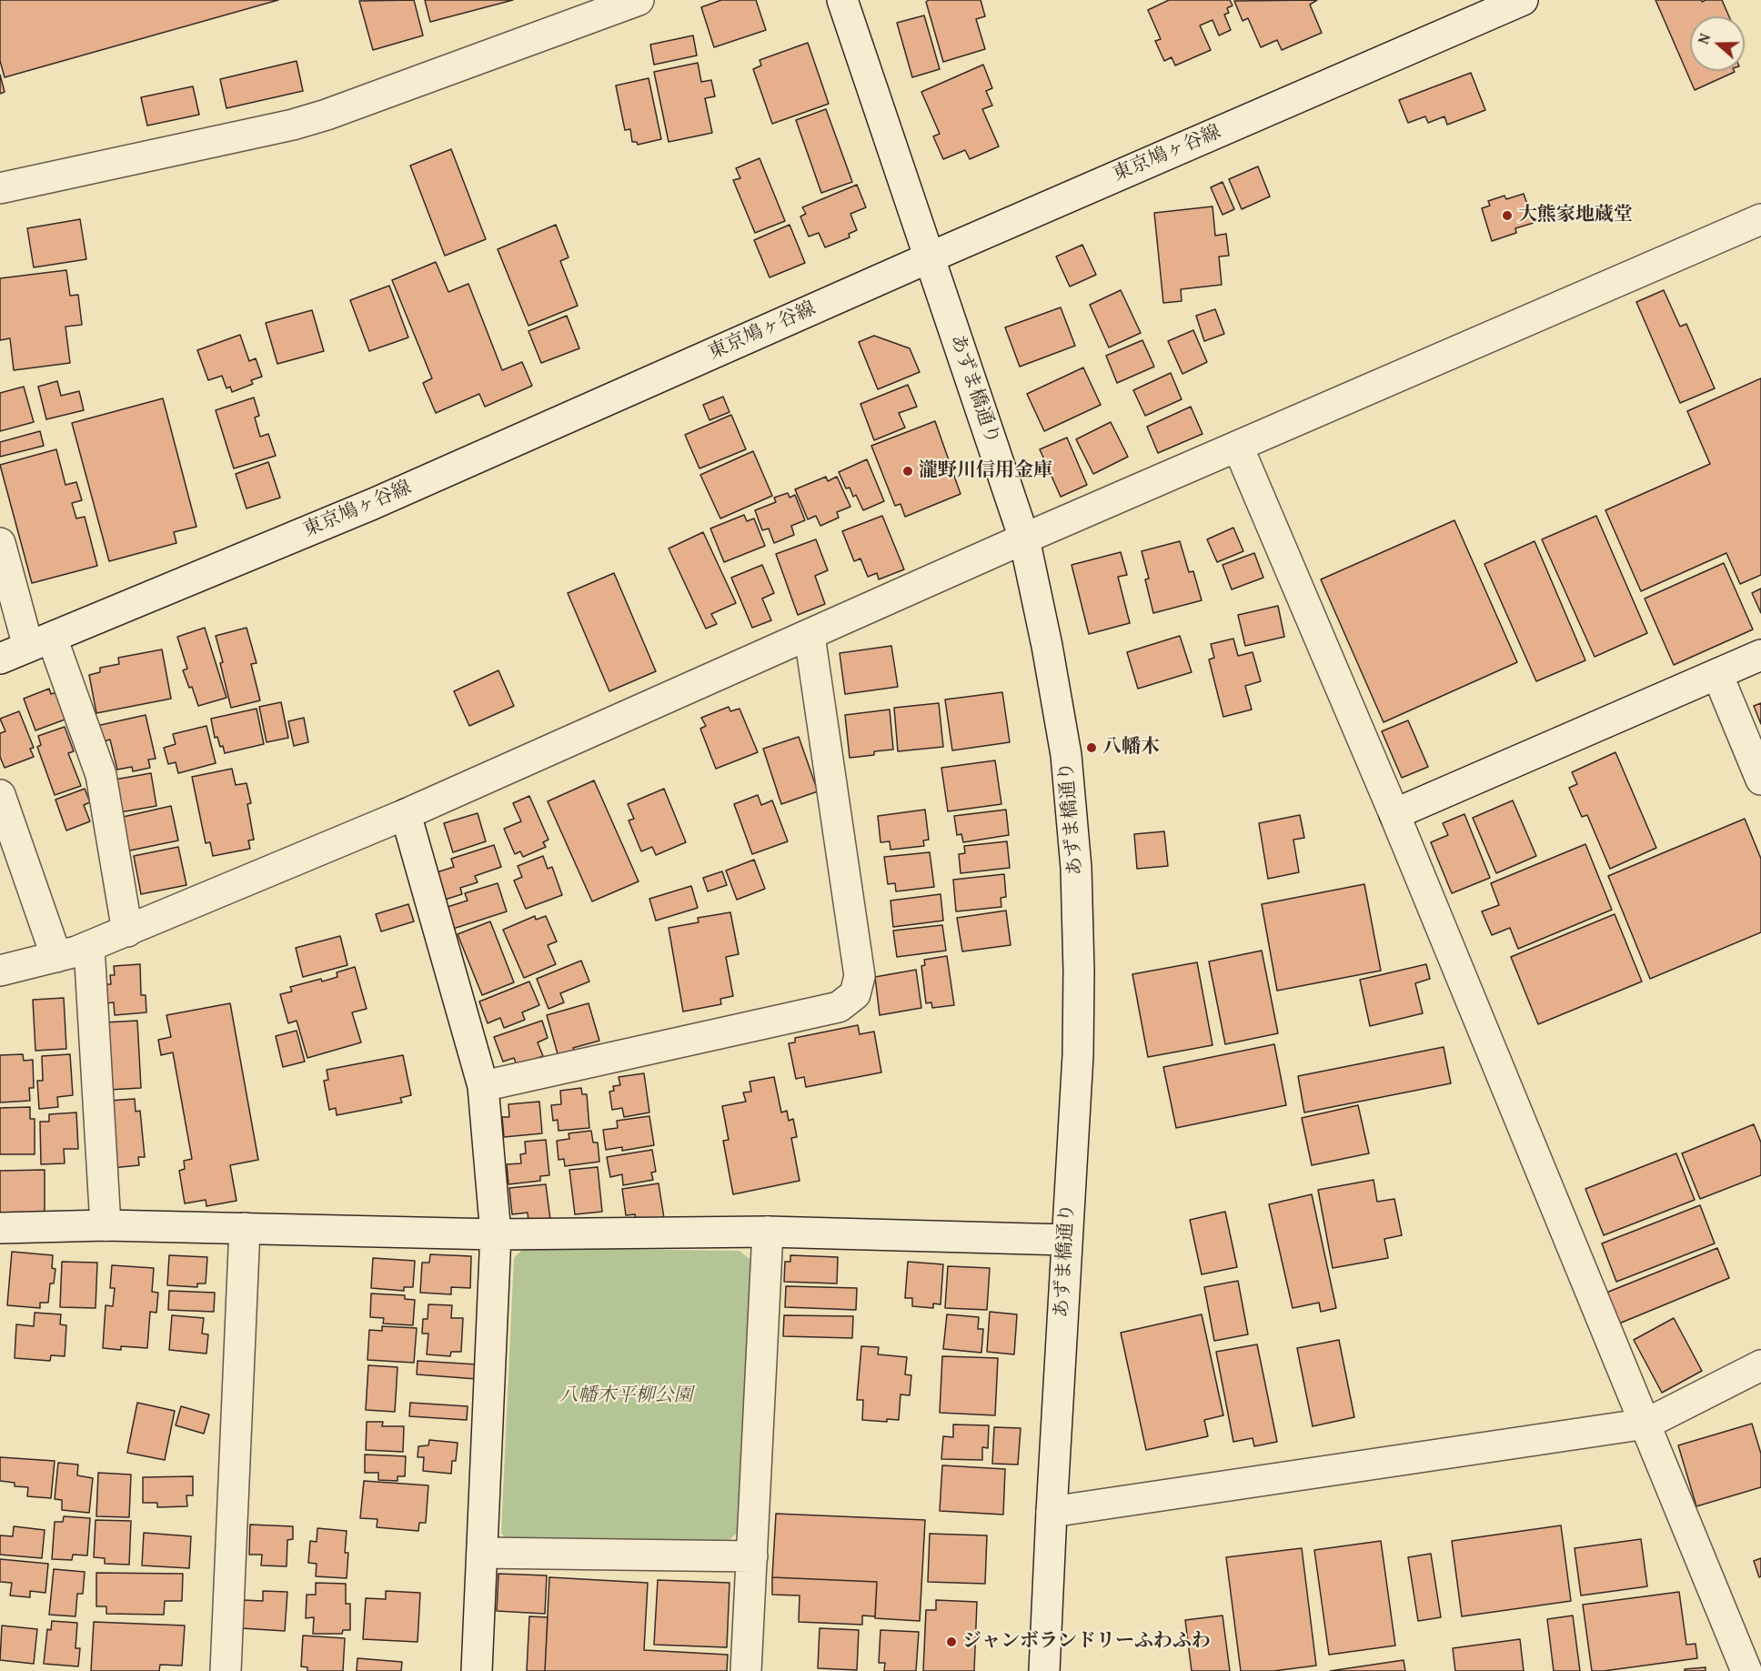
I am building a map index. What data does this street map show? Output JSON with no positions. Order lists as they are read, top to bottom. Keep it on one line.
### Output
{"streets":{"street":["東京鳩ヶ谷線","あずま橋通り"]},"crossings":[["東京鳩ヶ谷線","あずま橋通り"]],"parks":["八幡木平柳公園"],"places":["大熊家地蔵堂","瀧野川信用金庫","八幡木","ジャンボランドリーふわふわ"],"north":"left"}
